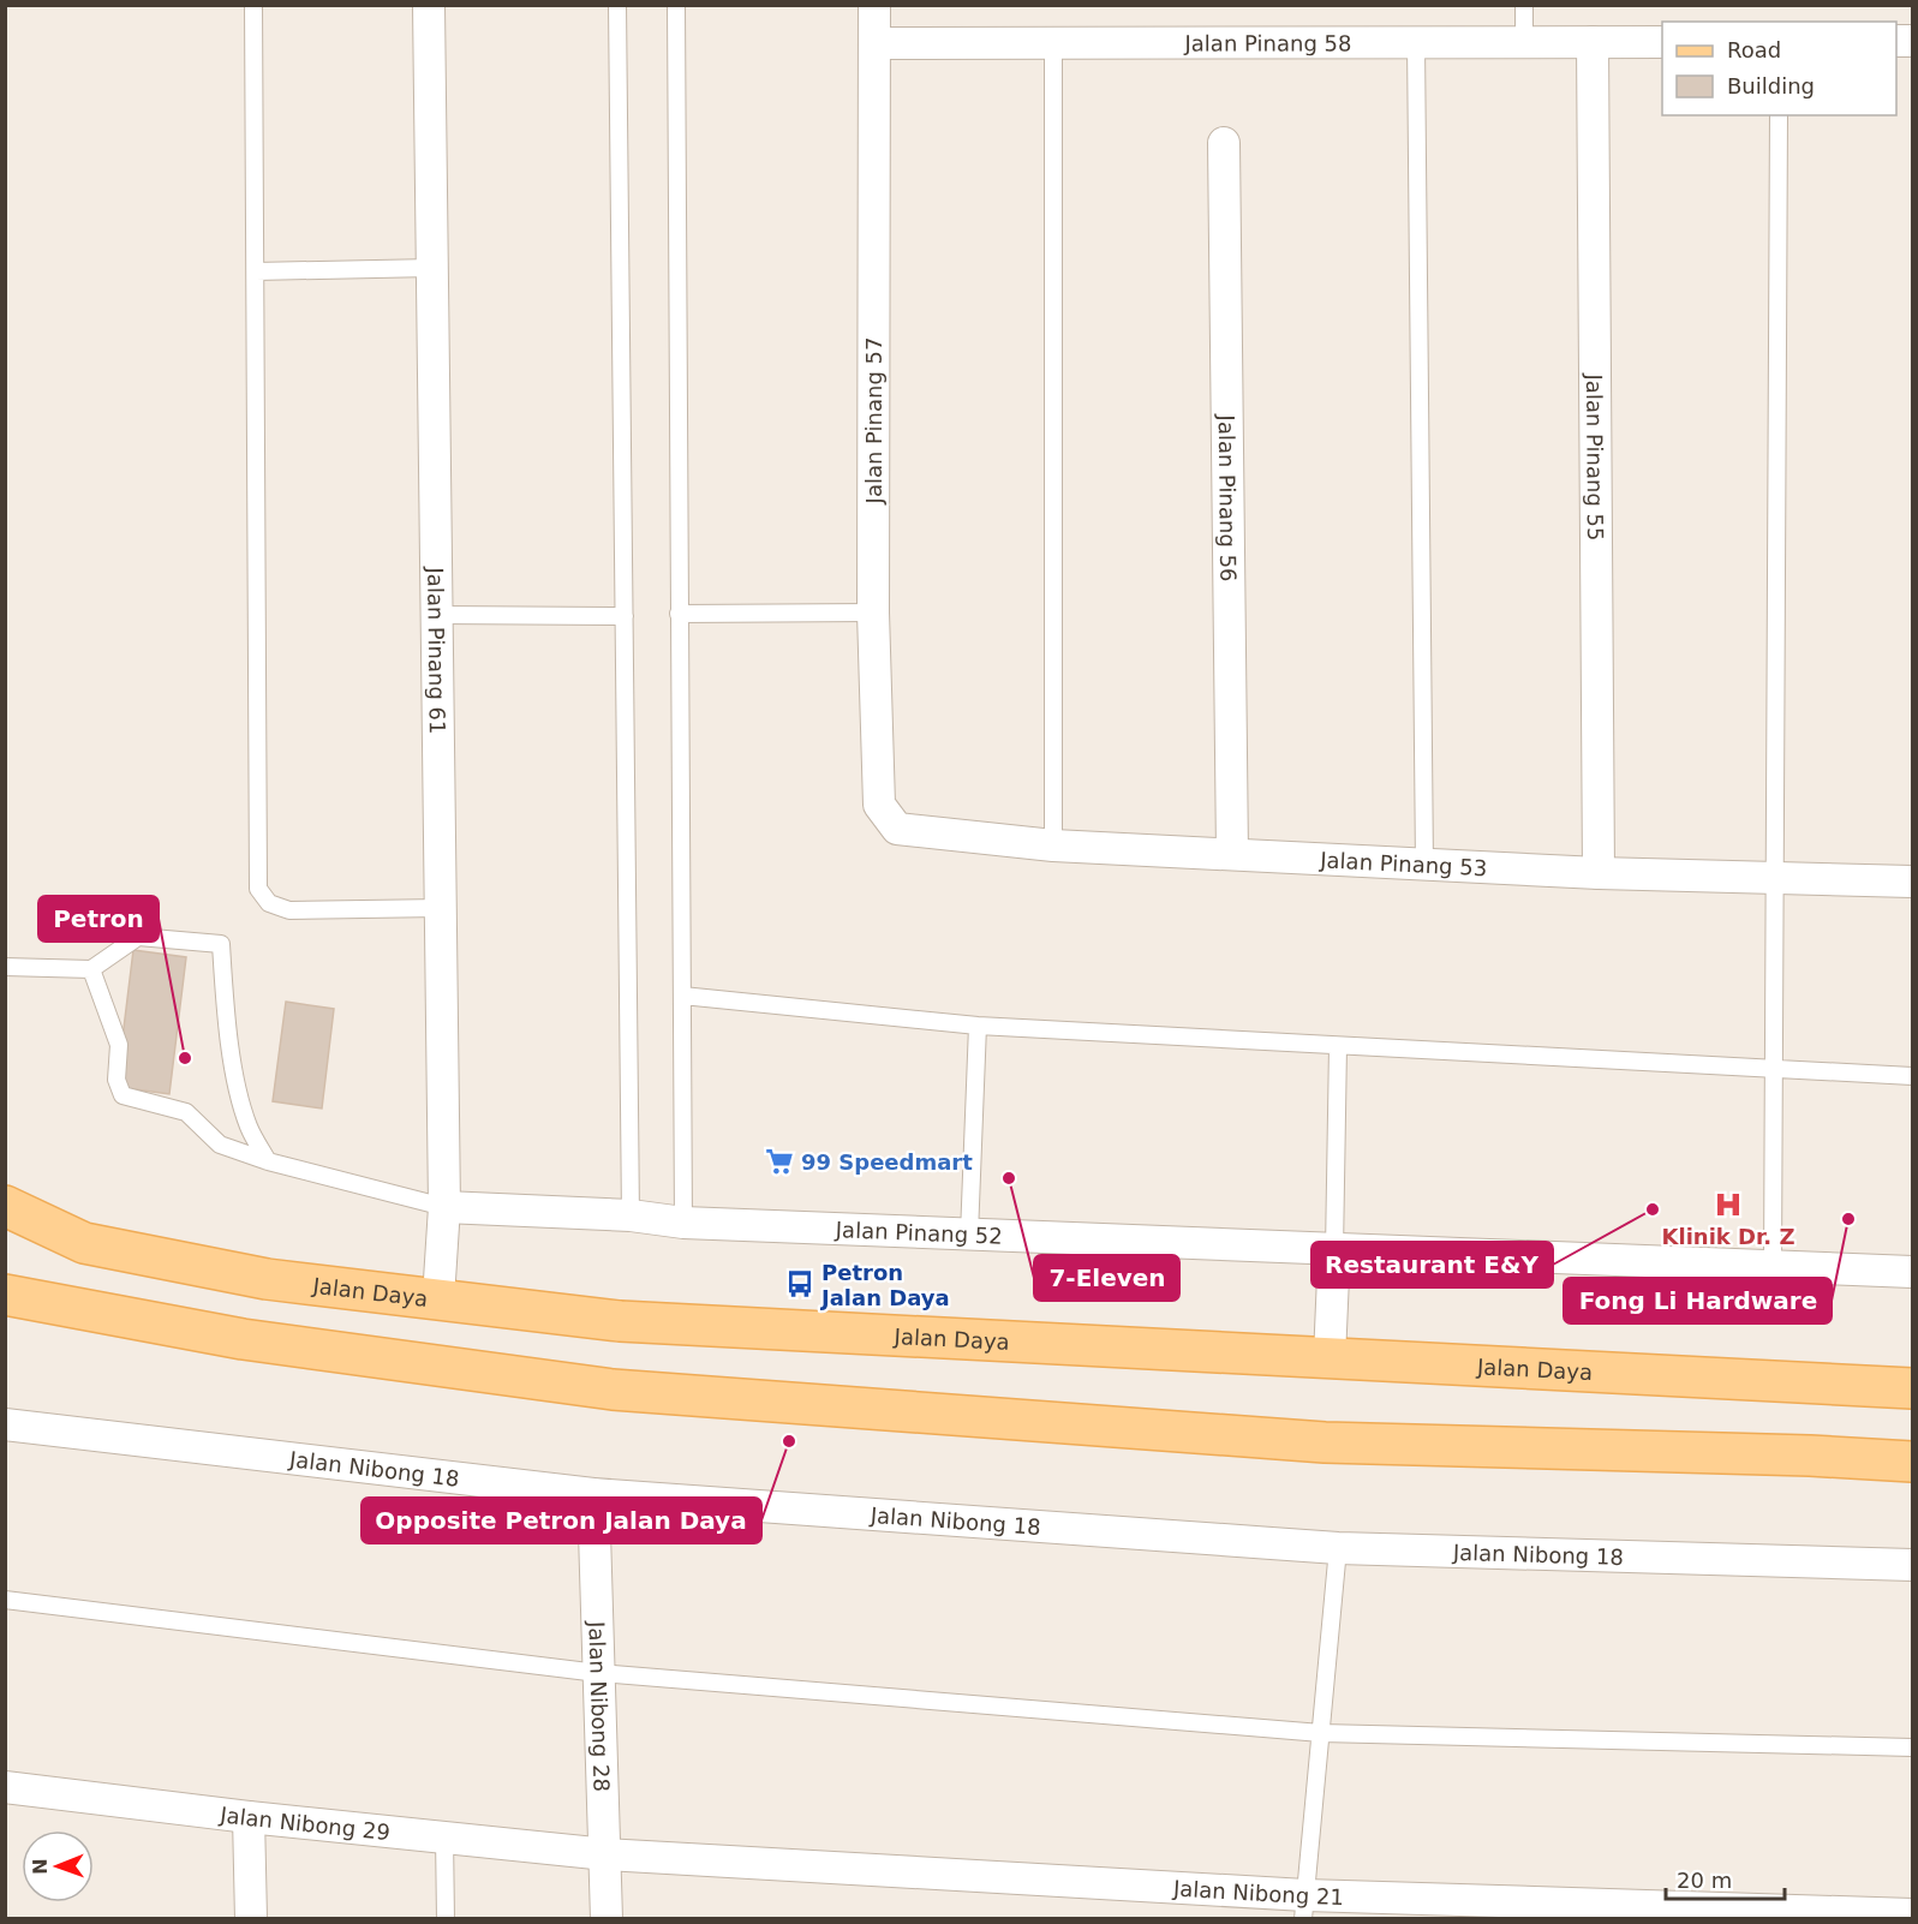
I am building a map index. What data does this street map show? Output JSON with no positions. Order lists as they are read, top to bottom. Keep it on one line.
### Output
{"streets":{"main road":["Jalan Daya"],"street":["Jalan Pinang 58","Jalan Pinang 57","Jalan Pinang 55","Jalan Pinang 56","Jalan Pinang 61","Jalan Pinang 53","Jalan Pinang 52","Jalan Nibong 18","Jalan Nibong 28","Jalan Nibong 29","Jalan Nibong 21"]},"crossings":[["Jalan Pinang 58","Jalan Pinang 57"],["Jalan Pinang 58","Jalan Pinang 55"],["Jalan Pinang 57","Jalan Pinang 53"],["Jalan Pinang 55","Jalan Pinang 53"],["Jalan Pinang 56","Jalan Pinang 53"],["Jalan Pinang 61","Jalan Pinang 52"],["Jalan Pinang 61","Jalan Daya"],["Jalan Nibong 18","Jalan Nibong 28"],["Jalan Nibong 28","Jalan Nibong 29"],["Jalan Nibong 28","Jalan Nibong 21"],["Jalan Nibong 29","Jalan Nibong 21"]],"places":{"other":["Petron","7-Eleven","Restaurant E&Y","Fong Li Hardware","Opposite Petron Jalan Daya"],"supermarket":["99 Speedmart"],"hospital":["Klinik Dr. Z"],"bus stop":["Petron Jalan Daya"]},"legend":["Road","Building"],"scale_bar":"20 m","north":"left"}
